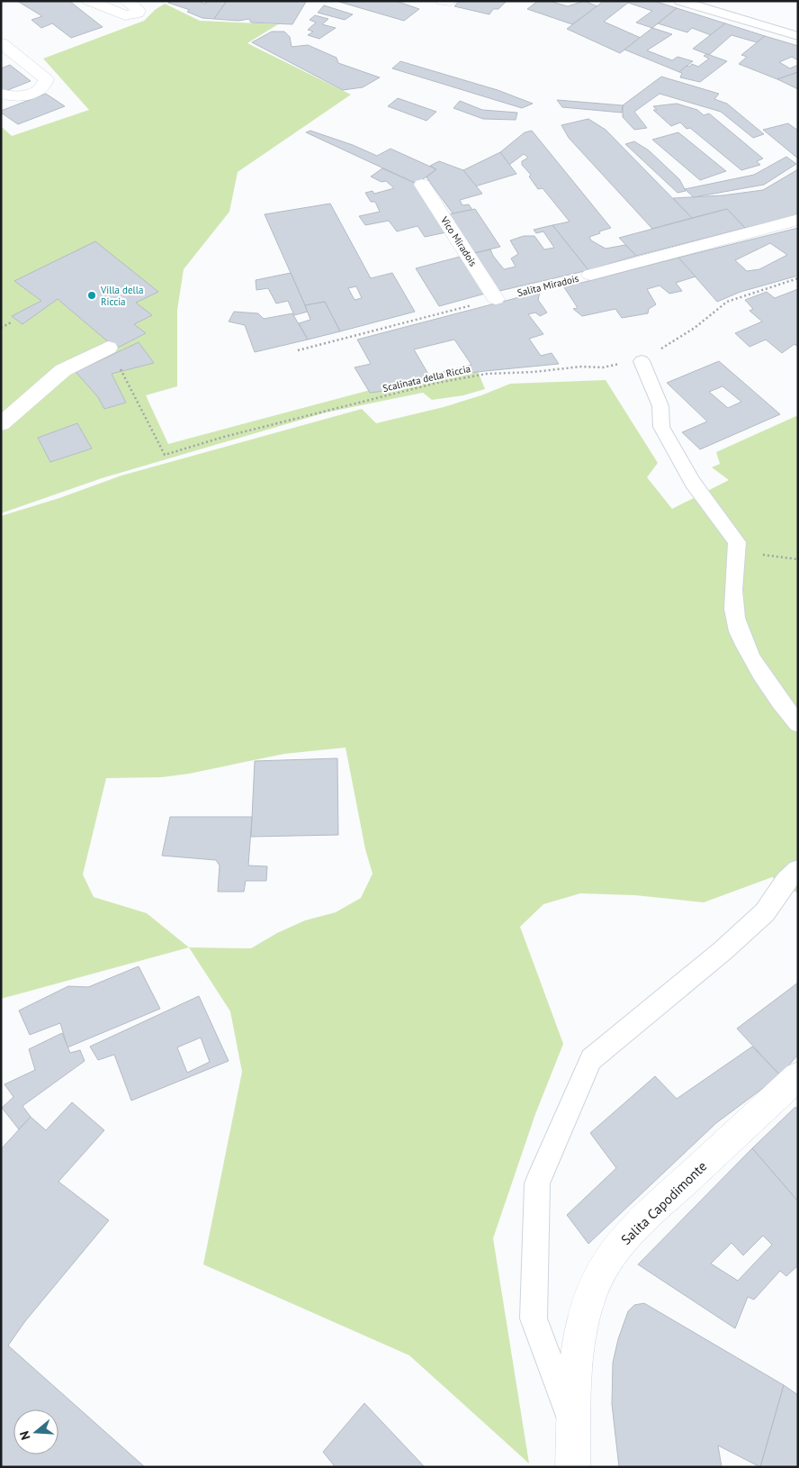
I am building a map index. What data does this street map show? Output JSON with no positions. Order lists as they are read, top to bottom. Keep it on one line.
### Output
{"streets":{"street":["Vico Miradois","Salita Miradois","Salita Capodimonte"],"path":["Scalinata della Riccia"]},"crossings":[["Vico Miradois","Salita Miradois"]],"places":["Villa della Riccia"],"north":"left"}
